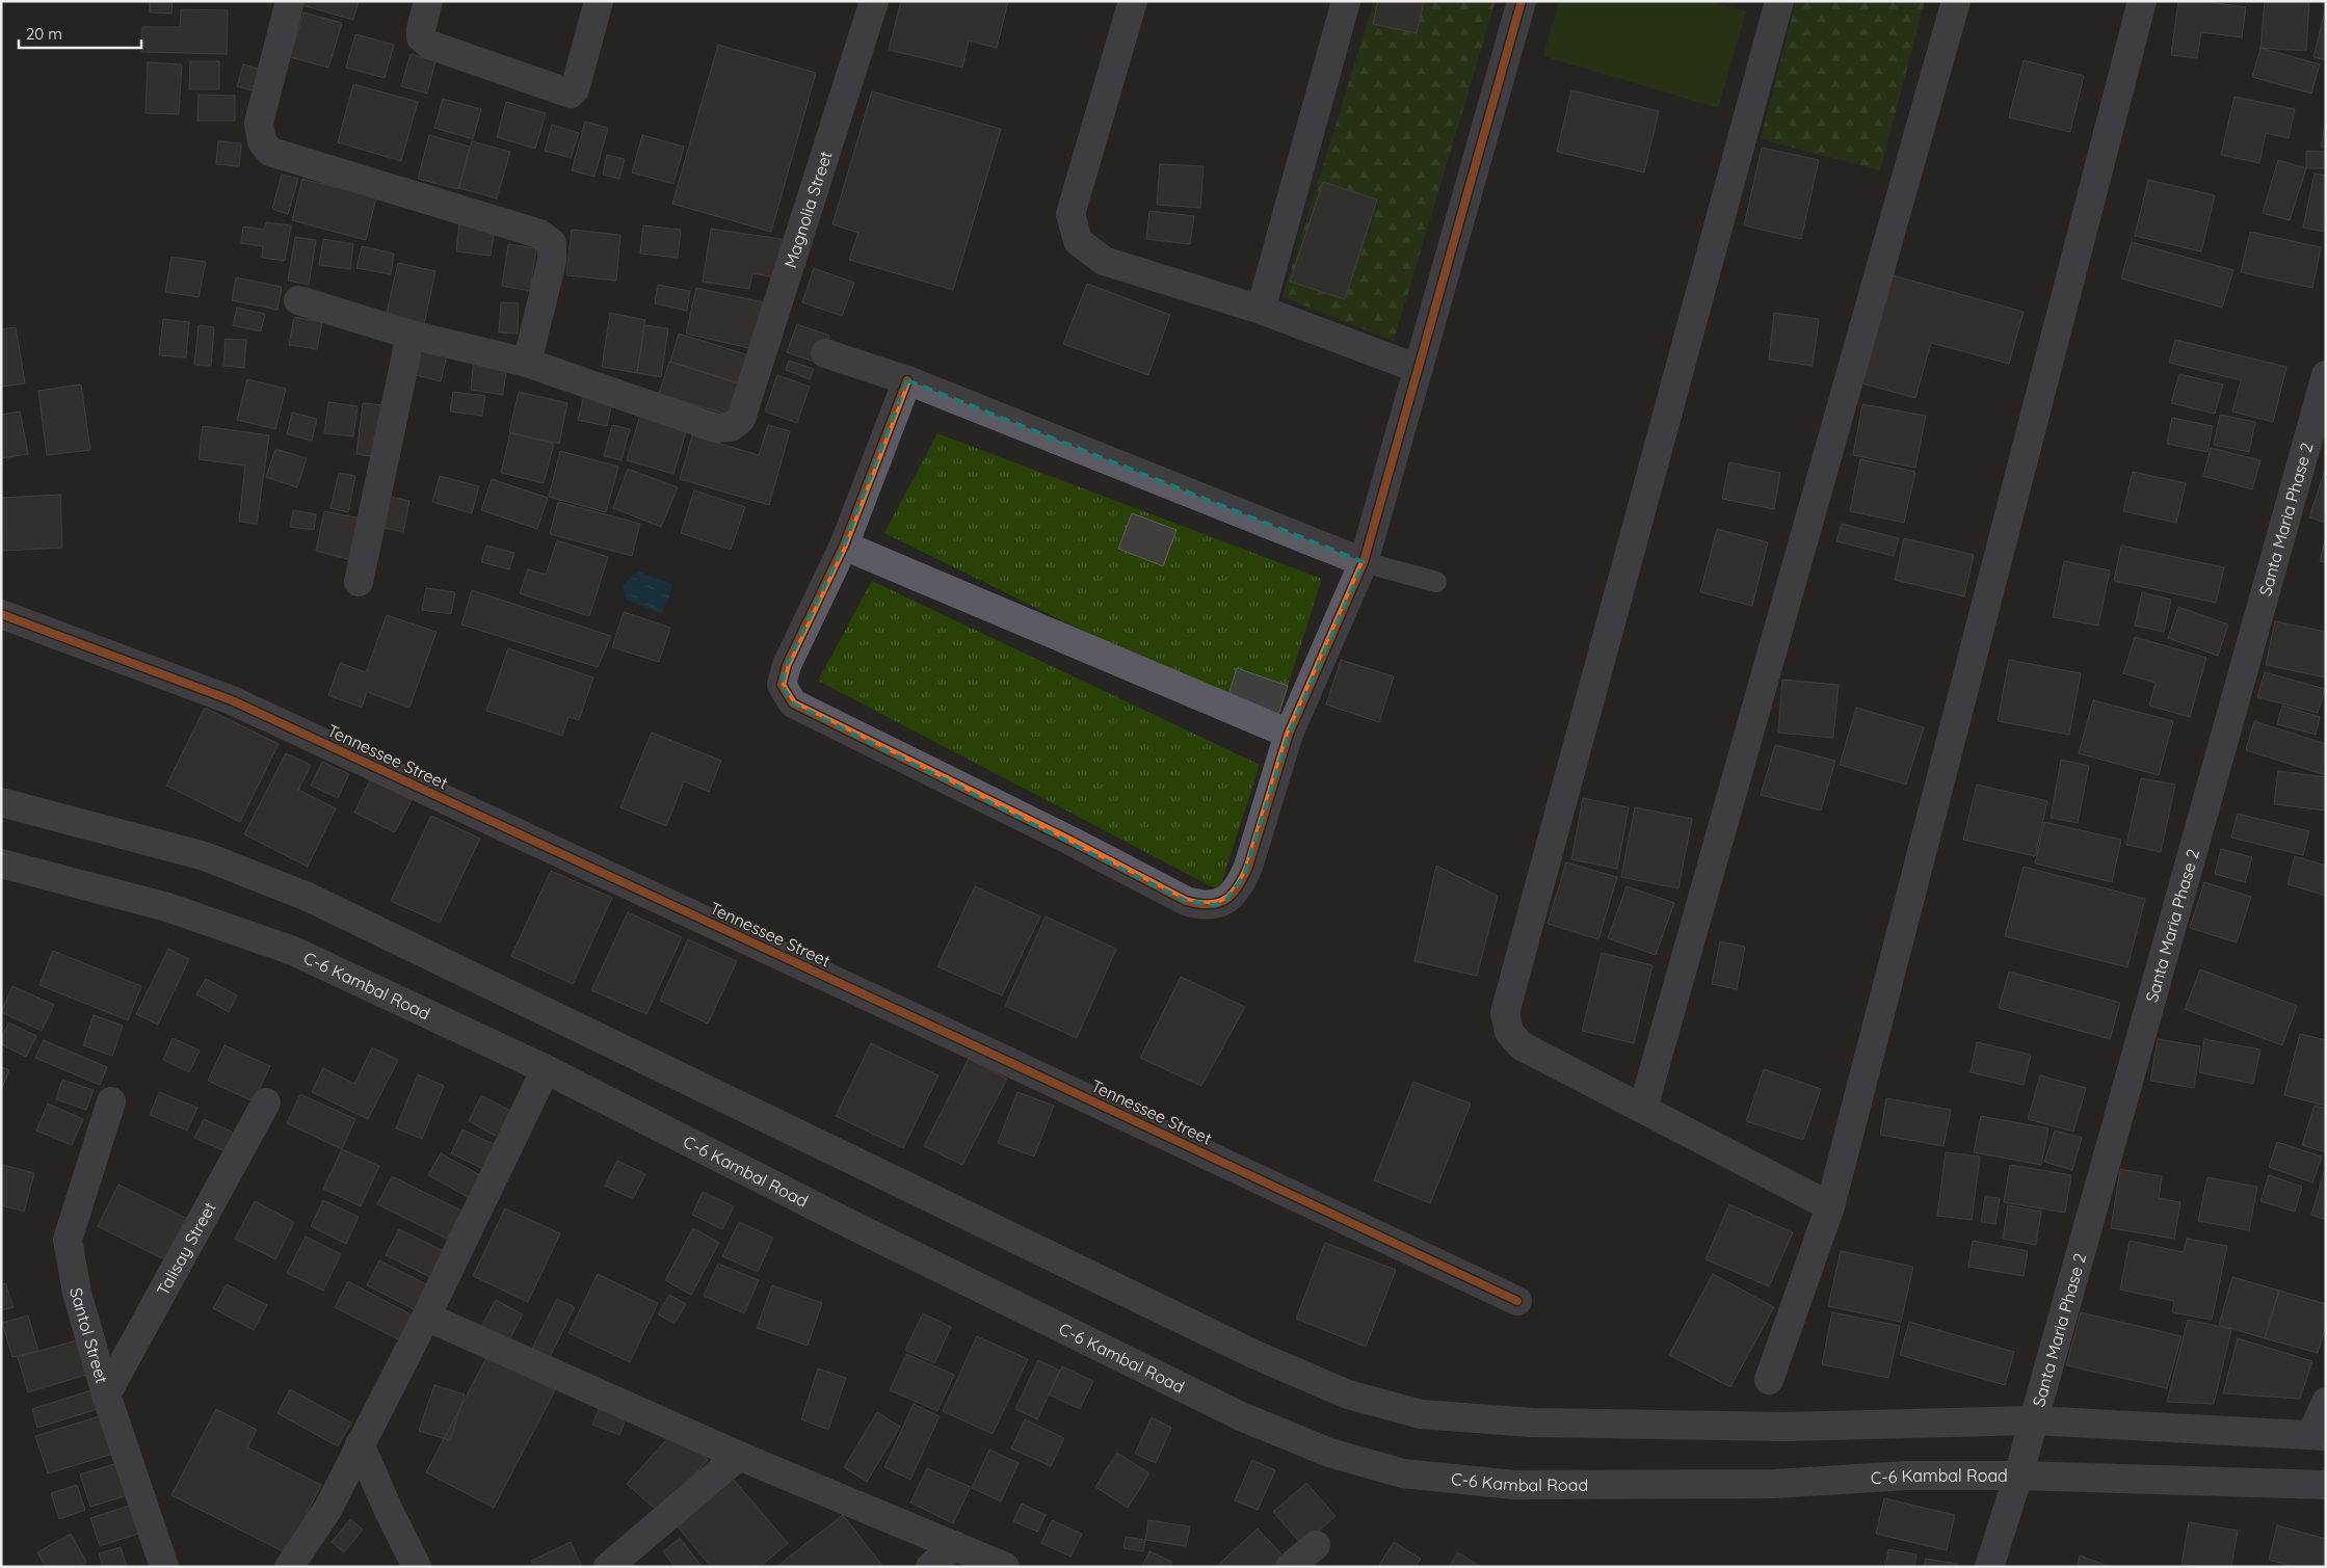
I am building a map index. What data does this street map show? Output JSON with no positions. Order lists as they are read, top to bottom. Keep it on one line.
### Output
{"streets":{"main road":["C-6 Kambal Road"],"street":["Magnolia Street","Santa Maria Phase 2","Tennessee Street","Talisay Street","Santol Street"]},"crossings":[["Santa Maria Phase 2","C-6 Kambal Road"],["Talisay Street","Santol Street"]],"scale_bar":"20 m"}
